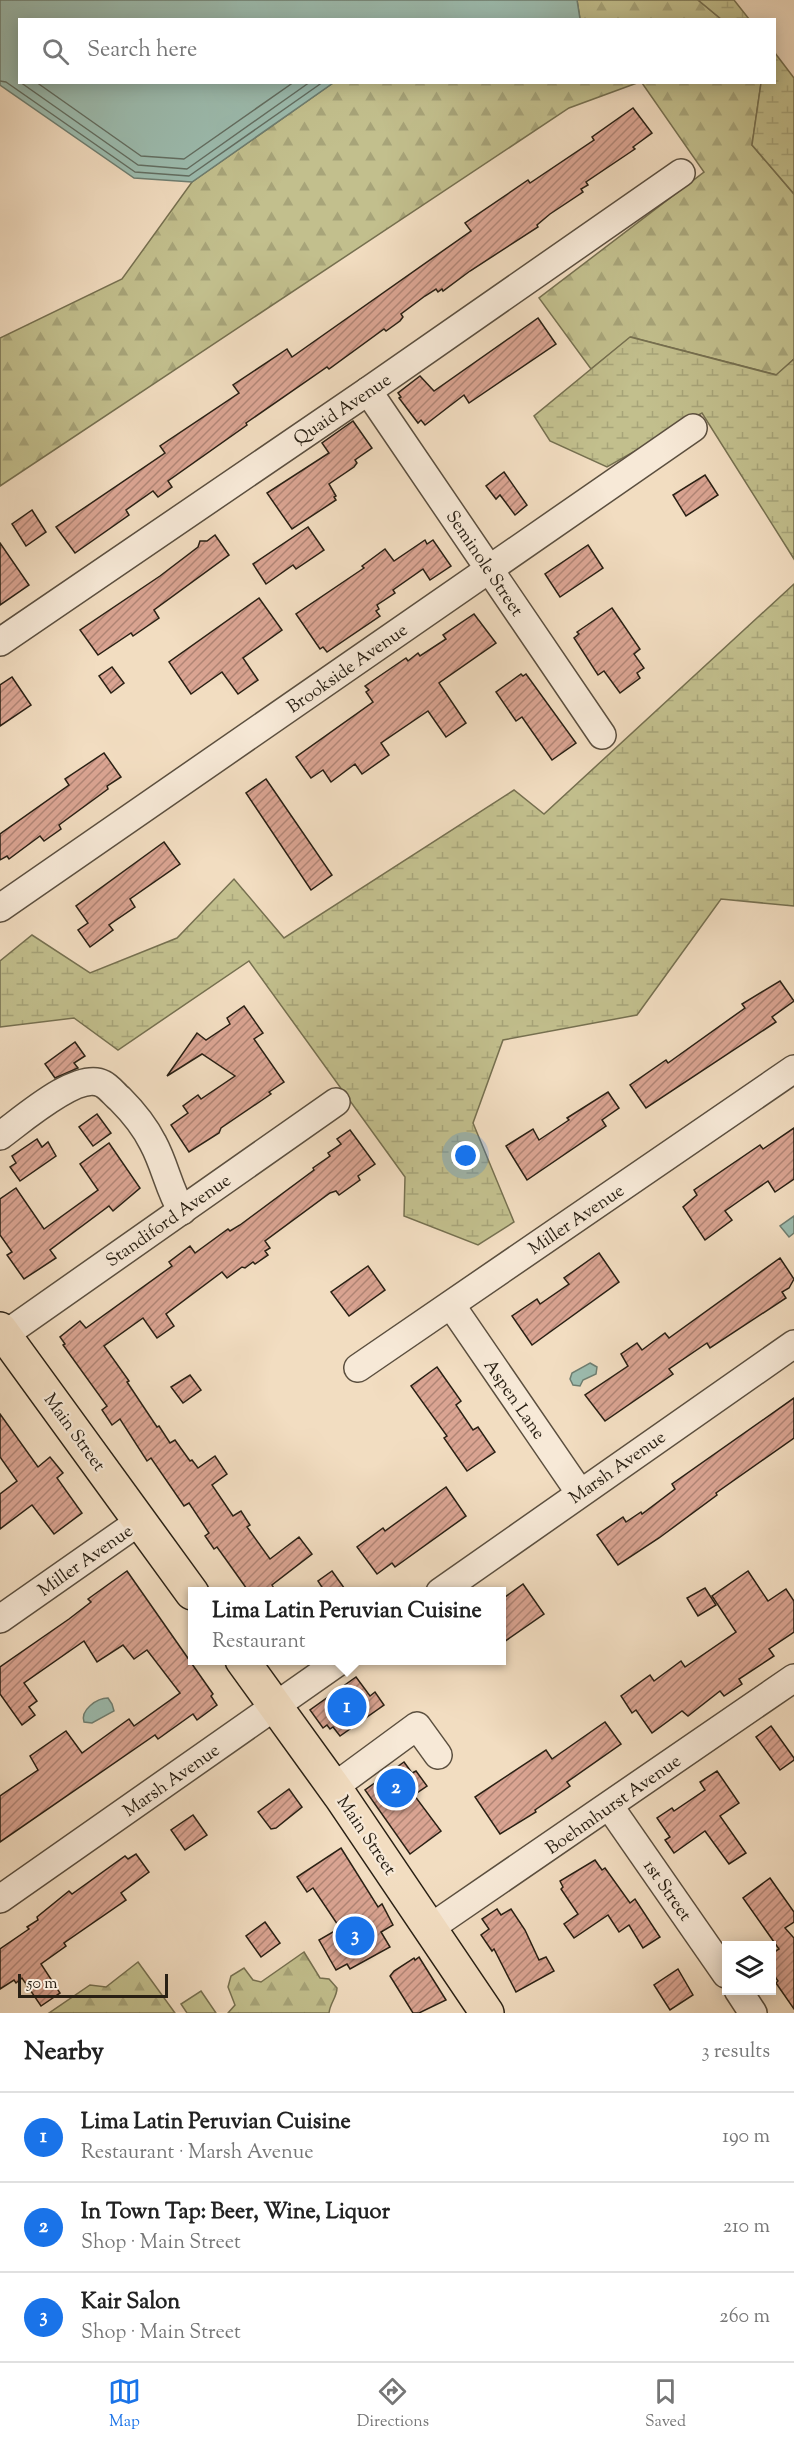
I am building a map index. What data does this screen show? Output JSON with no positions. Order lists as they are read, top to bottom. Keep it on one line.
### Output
{"streets":{"main road":["Main Street"],"street":["Quaid Avenue","Seminole Street","Brookside Avenue","Miller Avenue","Standiford Avenue","Aspen Lane","Marsh Avenue","Boehmhurst Avenue","1st Street"]},"crossings":[["Quaid Avenue","Seminole Street"],["Seminole Street","Brookside Avenue"],["Miller Avenue","Aspen Lane"],["Miller Avenue","Main Street"],["Standiford Avenue","Main Street"],["Aspen Lane","Marsh Avenue"],["Main Street","Marsh Avenue"],["Main Street","Boehmhurst Avenue"],["Boehmhurst Avenue","1st Street"]],"scale_bar":"50 m","page":{"search":"Search here","popup":["Lima Latin Peruvian Cuisine","Restaurant"],"pins":["1","2","3"],"scale":"50 m","heading":["Nearby","3 results"],"list":[{"mark":"1","name":"Lima Latin Peruvian Cuisine","note":"Restaurant · Marsh Avenue","value":"190 m"},{"mark":"2","name":"In Town Tap: Beer, Wine, Liquor","note":"Shop · Main Street","value":"210 m"},{"mark":"3","name":"Kair Salon","note":"Shop · Main Street","value":"260 m"}],"nav":["Map","Directions","Saved"]}}
